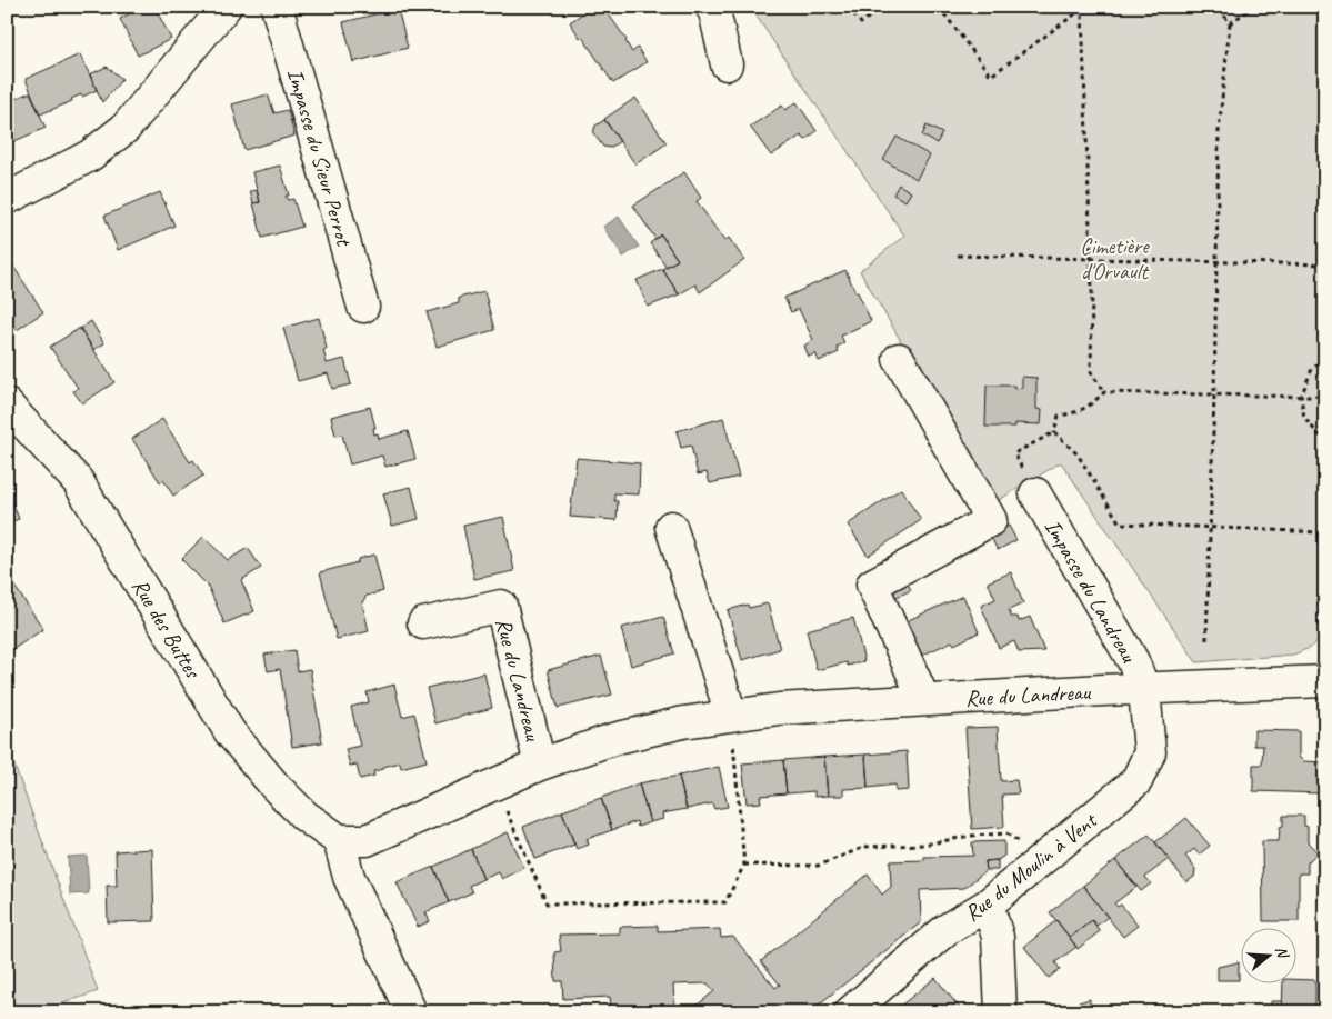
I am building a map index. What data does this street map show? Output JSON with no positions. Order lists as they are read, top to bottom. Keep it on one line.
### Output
{"streets":{"street":["Impasse du Sieur Perrot","Impasse du Landreau","Rue des Buttes","Rue du Landreau","Rue du Moulin à Vent"]},"crossings":[["Impasse du Landreau","Rue du Landreau"],["Impasse du Landreau","Rue du Moulin à Vent"],["Rue des Buttes","Rue du Landreau"],["Rue du Landreau","Rue du Moulin à Vent"]],"parks":["Cimetière d'Orvault"],"north":"right"}
